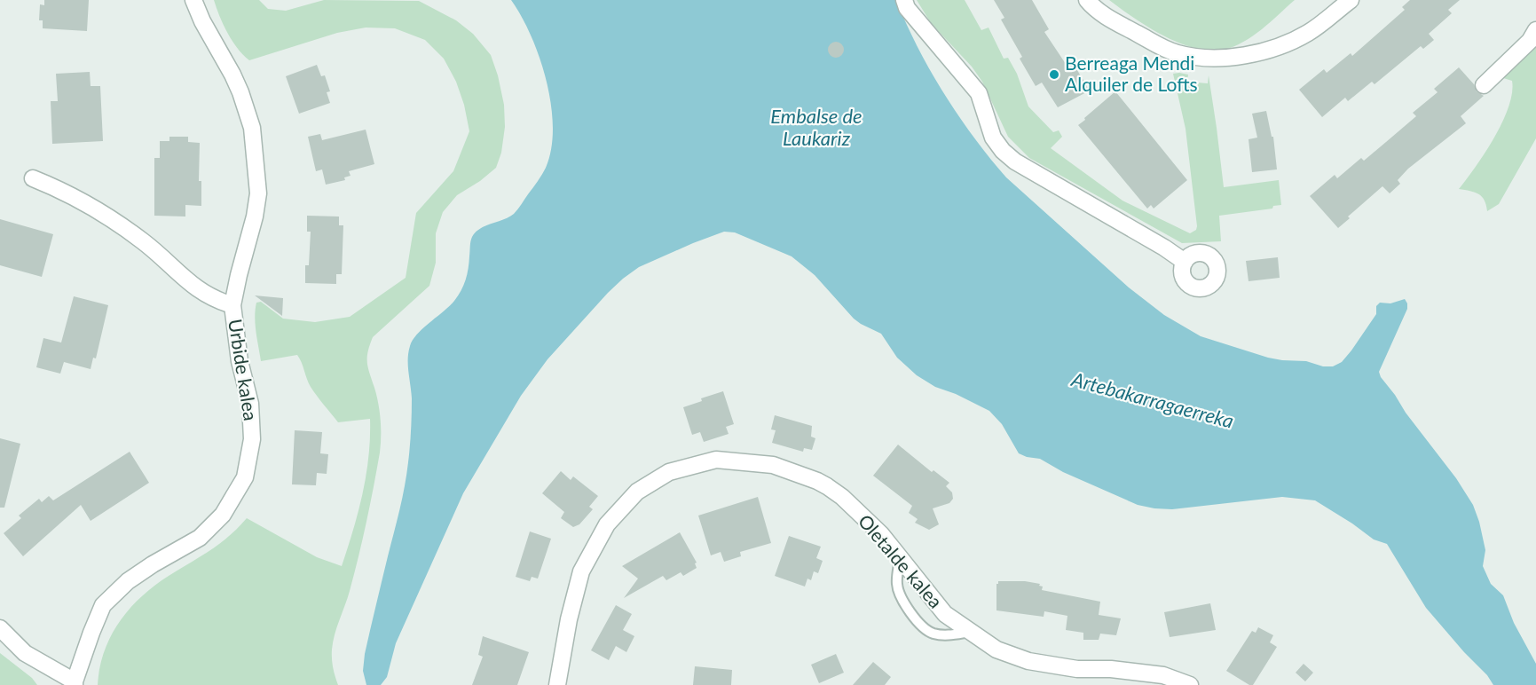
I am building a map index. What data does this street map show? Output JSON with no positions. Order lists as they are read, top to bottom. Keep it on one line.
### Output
{"streets":{"street":["Urbide kalea","Oletalde kalea"]},"water":["Embalse de Laukariz","Artebakarragaerreka"],"places":["Berreaga Mendi Alquiler de Lofts"]}
